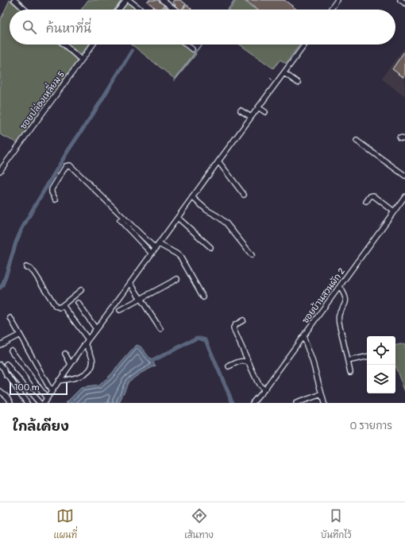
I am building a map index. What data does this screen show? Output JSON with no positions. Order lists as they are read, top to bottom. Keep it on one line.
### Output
{"streets":{"street":["ซอยปล่องเหลี่ยม 5","ซอยบ้านสวนผัก 2"]},"scale_bar":"100 m","page":{"search":"ค้นหาที่นี่","scale":"100 m","heading":["ใกล้เคียง","0 รายการ"],"nav":["แผนที่","เส้นทาง","บันทึกไว้"]}}
